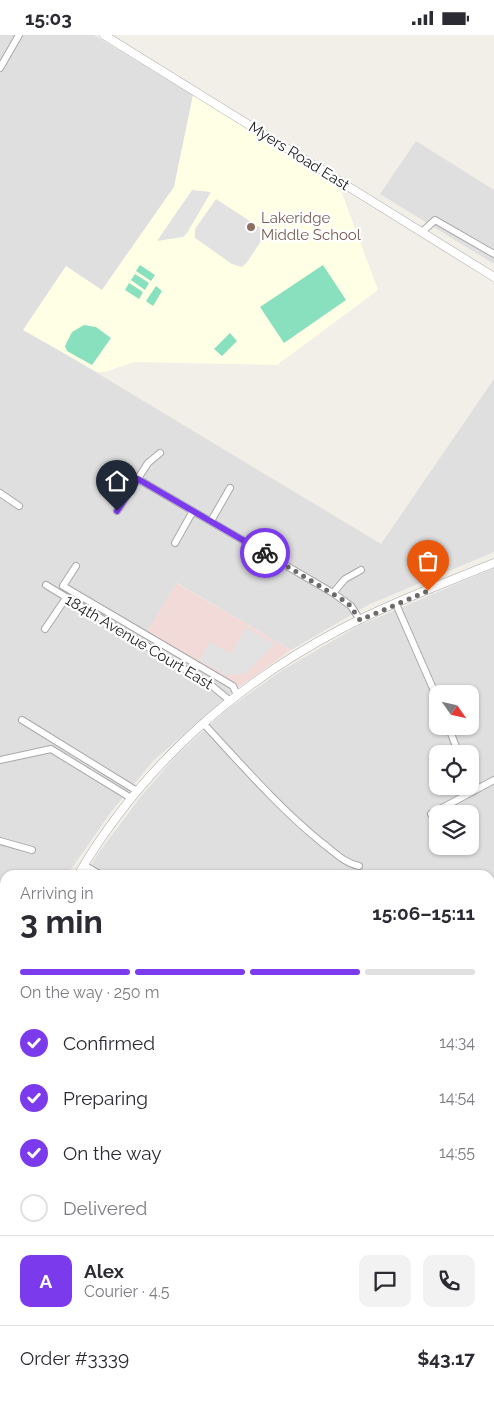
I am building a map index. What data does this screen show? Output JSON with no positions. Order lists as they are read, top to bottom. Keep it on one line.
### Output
{"streets":{"street":["Myers Road East","184th Avenue Court East"]},"places":["Lakeridge Middle School"],"north":"bottom right","page":{"status":"15:03","heading":["3 min","Arriving in","15:06–15:11"],"panel":["Alex","Courier · 4.5","Order #3339","$43.17"],"bar":"On the way · 250 m","list":[["Confirmed","14:34"],["Preparing","14:54"],["On the way","14:55"],"Delivered"],"round":"A"}}
